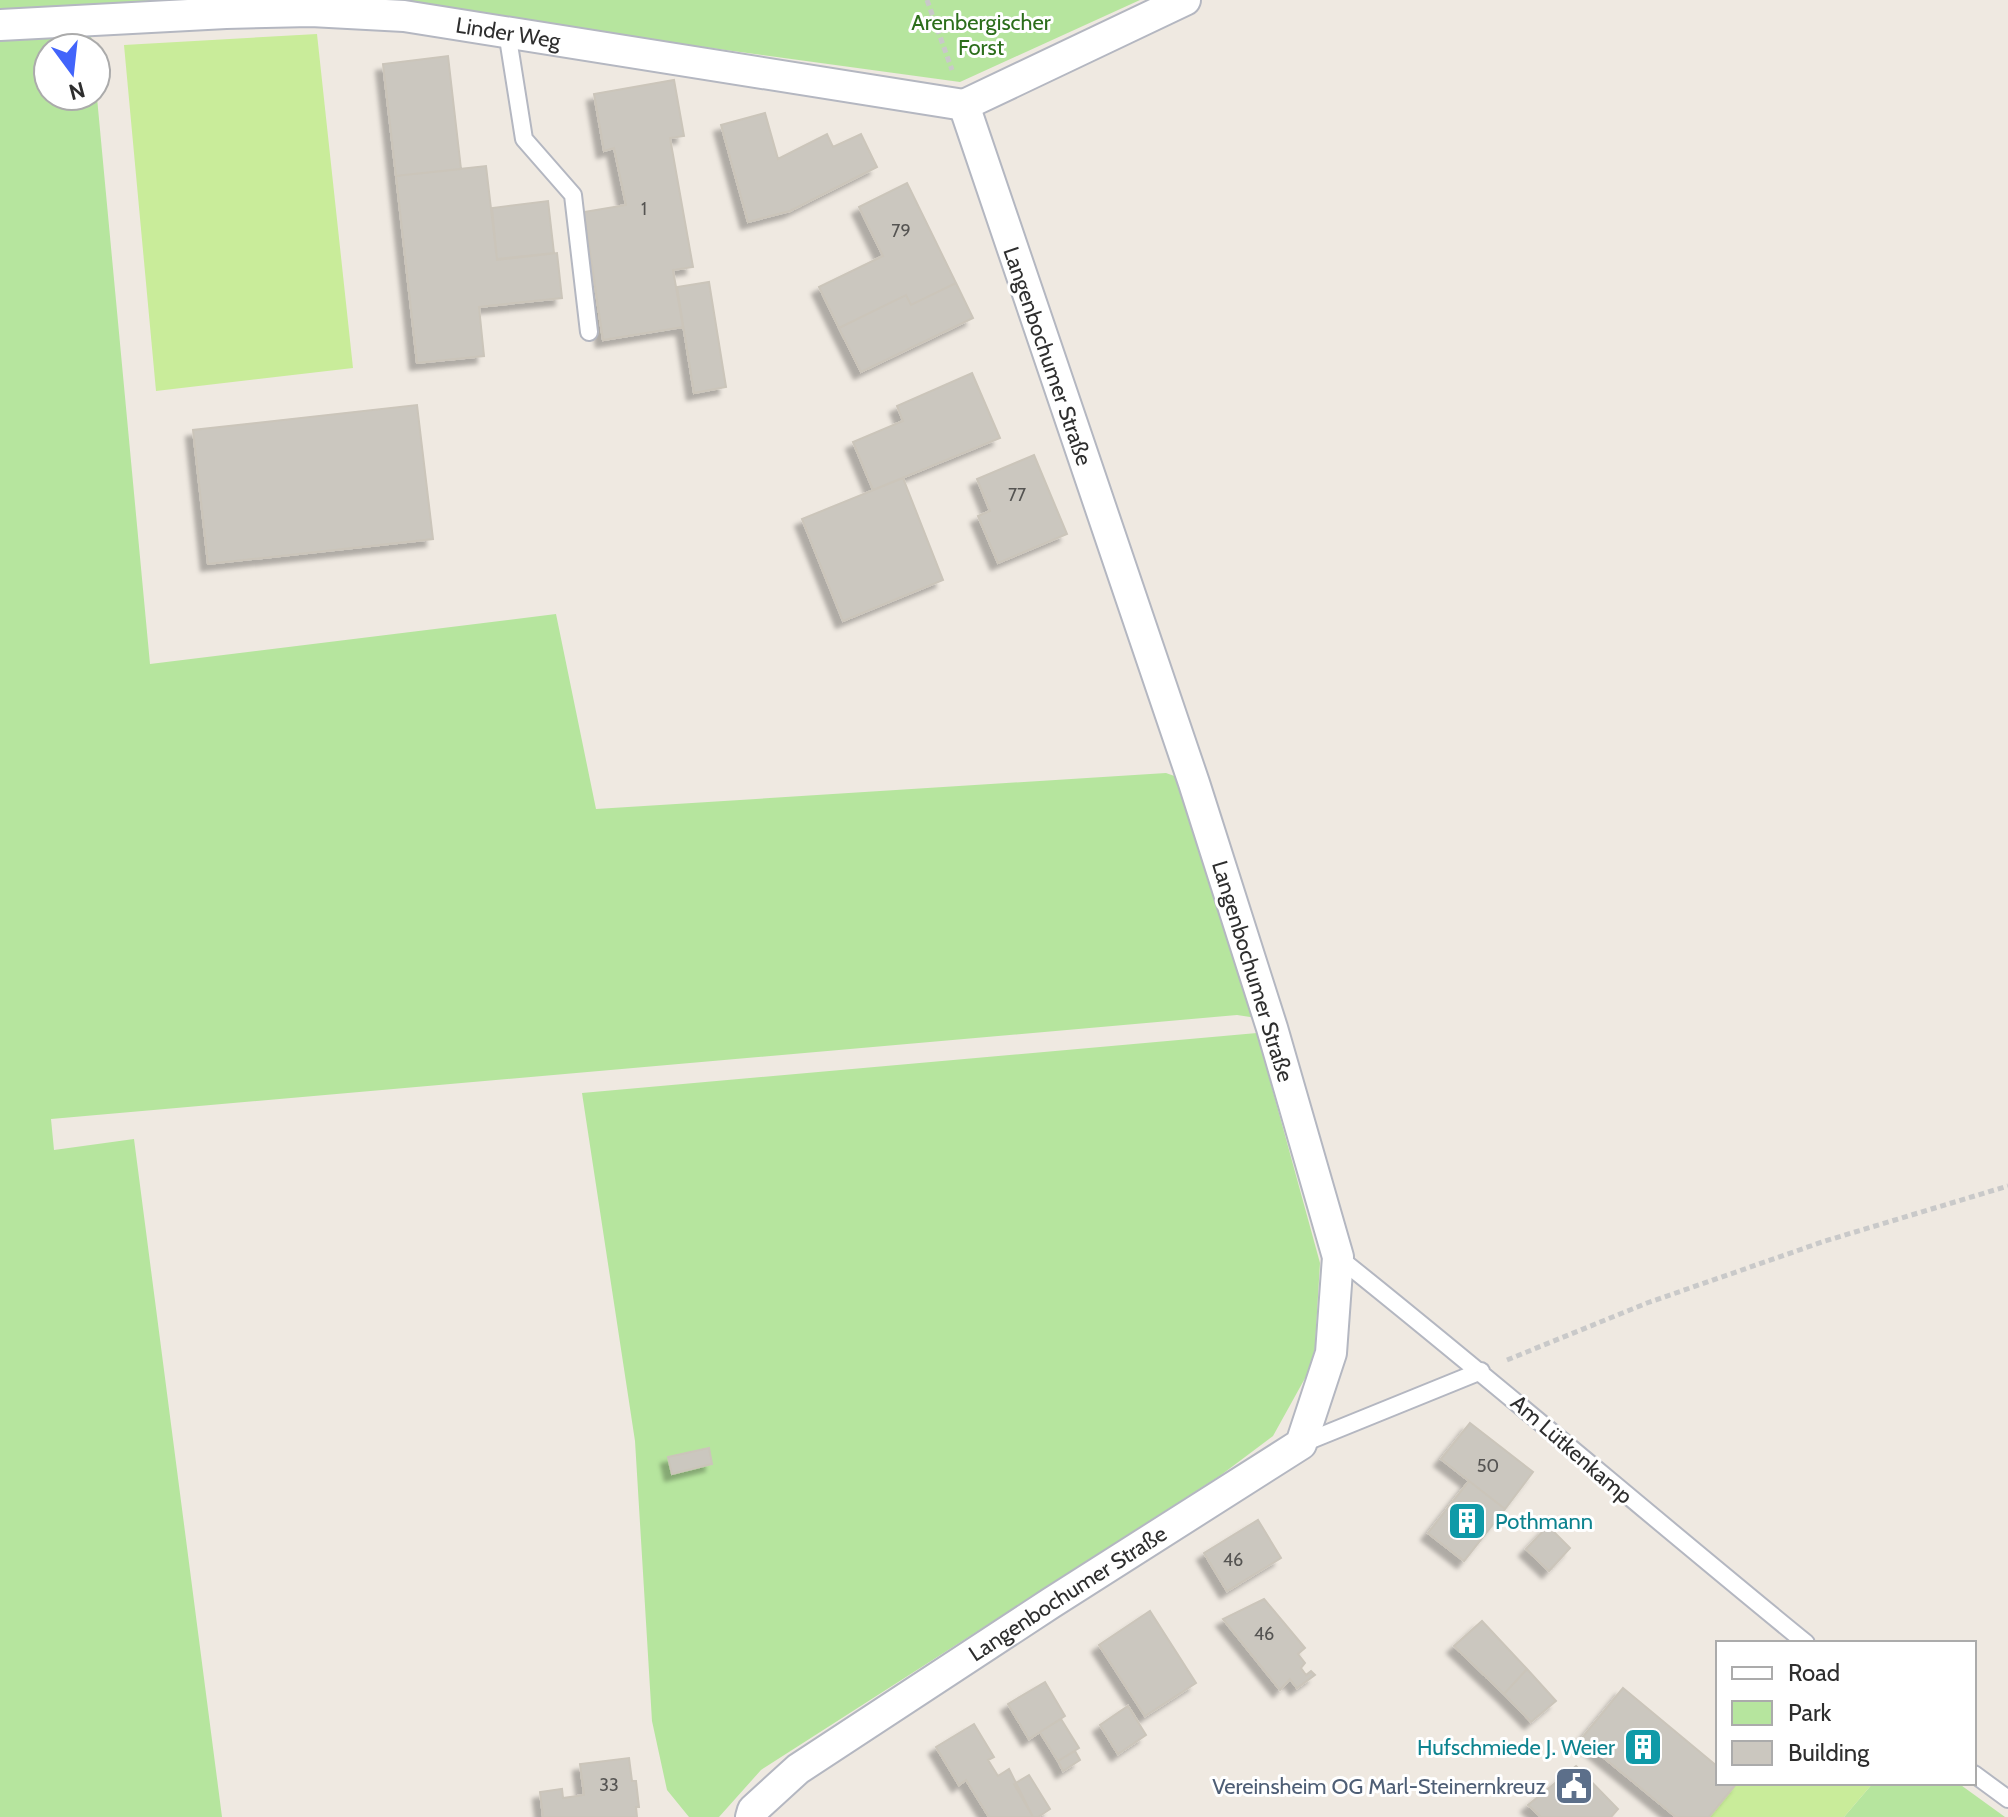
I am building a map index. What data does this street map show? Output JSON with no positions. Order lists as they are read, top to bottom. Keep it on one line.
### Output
{"streets":{"street":["Linder Weg","Langenbochumer Straße"],"lane":["Am Lütkenkamp"]},"crossings":[["Linder Weg","Langenbochumer Straße"],["Langenbochumer Straße","Am Lütkenkamp"]],"parks":["Arenbergischer Forst"],"places":{"building":["Pothmann","Hufschmiede J. Weier"],"public building":["Vereinsheim OG Marl-Steinernkreuz"]},"house_numbers":["1","79","77","50","46","46","33"],"legend":["Road","Park","Building"],"north":"bottom"}
